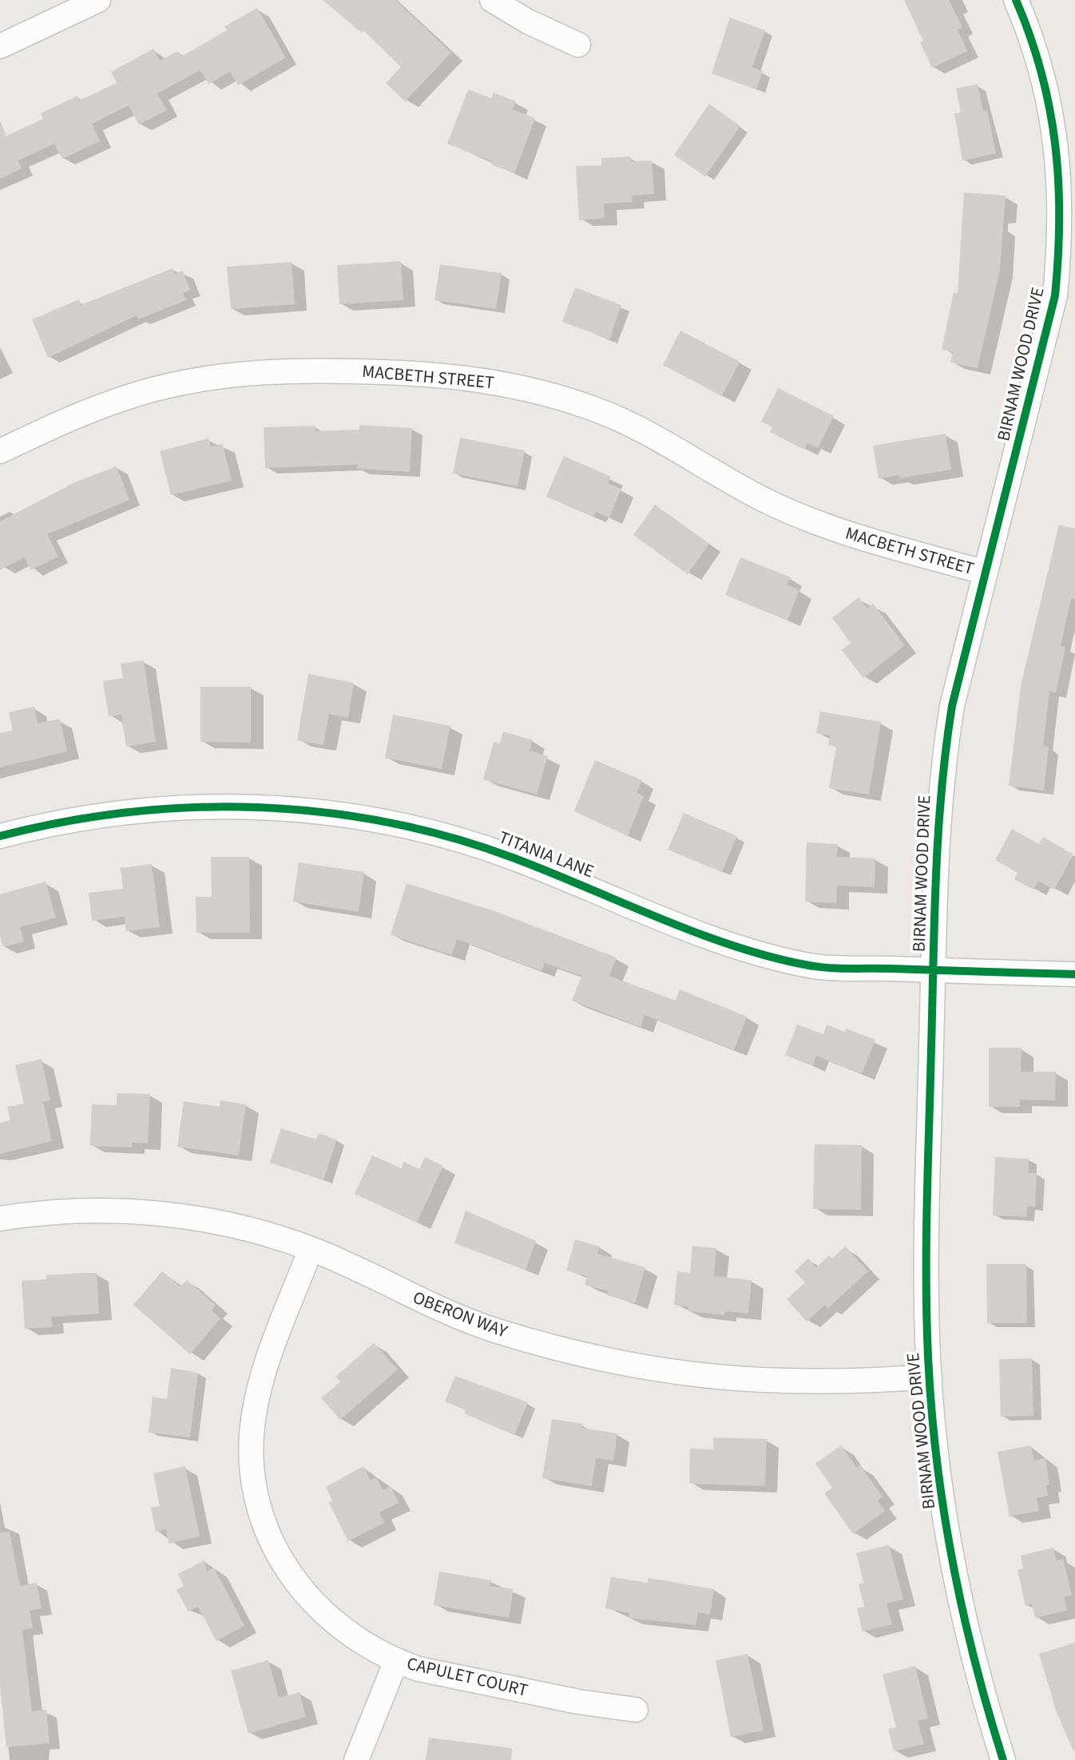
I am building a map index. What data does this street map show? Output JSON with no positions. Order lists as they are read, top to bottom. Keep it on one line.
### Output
{"streets":{"street":["BIRNAM WOOD DRIVE","MACBETH STREET","TITANIA LANE","OBERON WAY","CAPULET COURT"]},"crossings":[["BIRNAM WOOD DRIVE","MACBETH STREET"],["BIRNAM WOOD DRIVE","TITANIA LANE"],["BIRNAM WOOD DRIVE","OBERON WAY"],["OBERON WAY","CAPULET COURT"]]}
